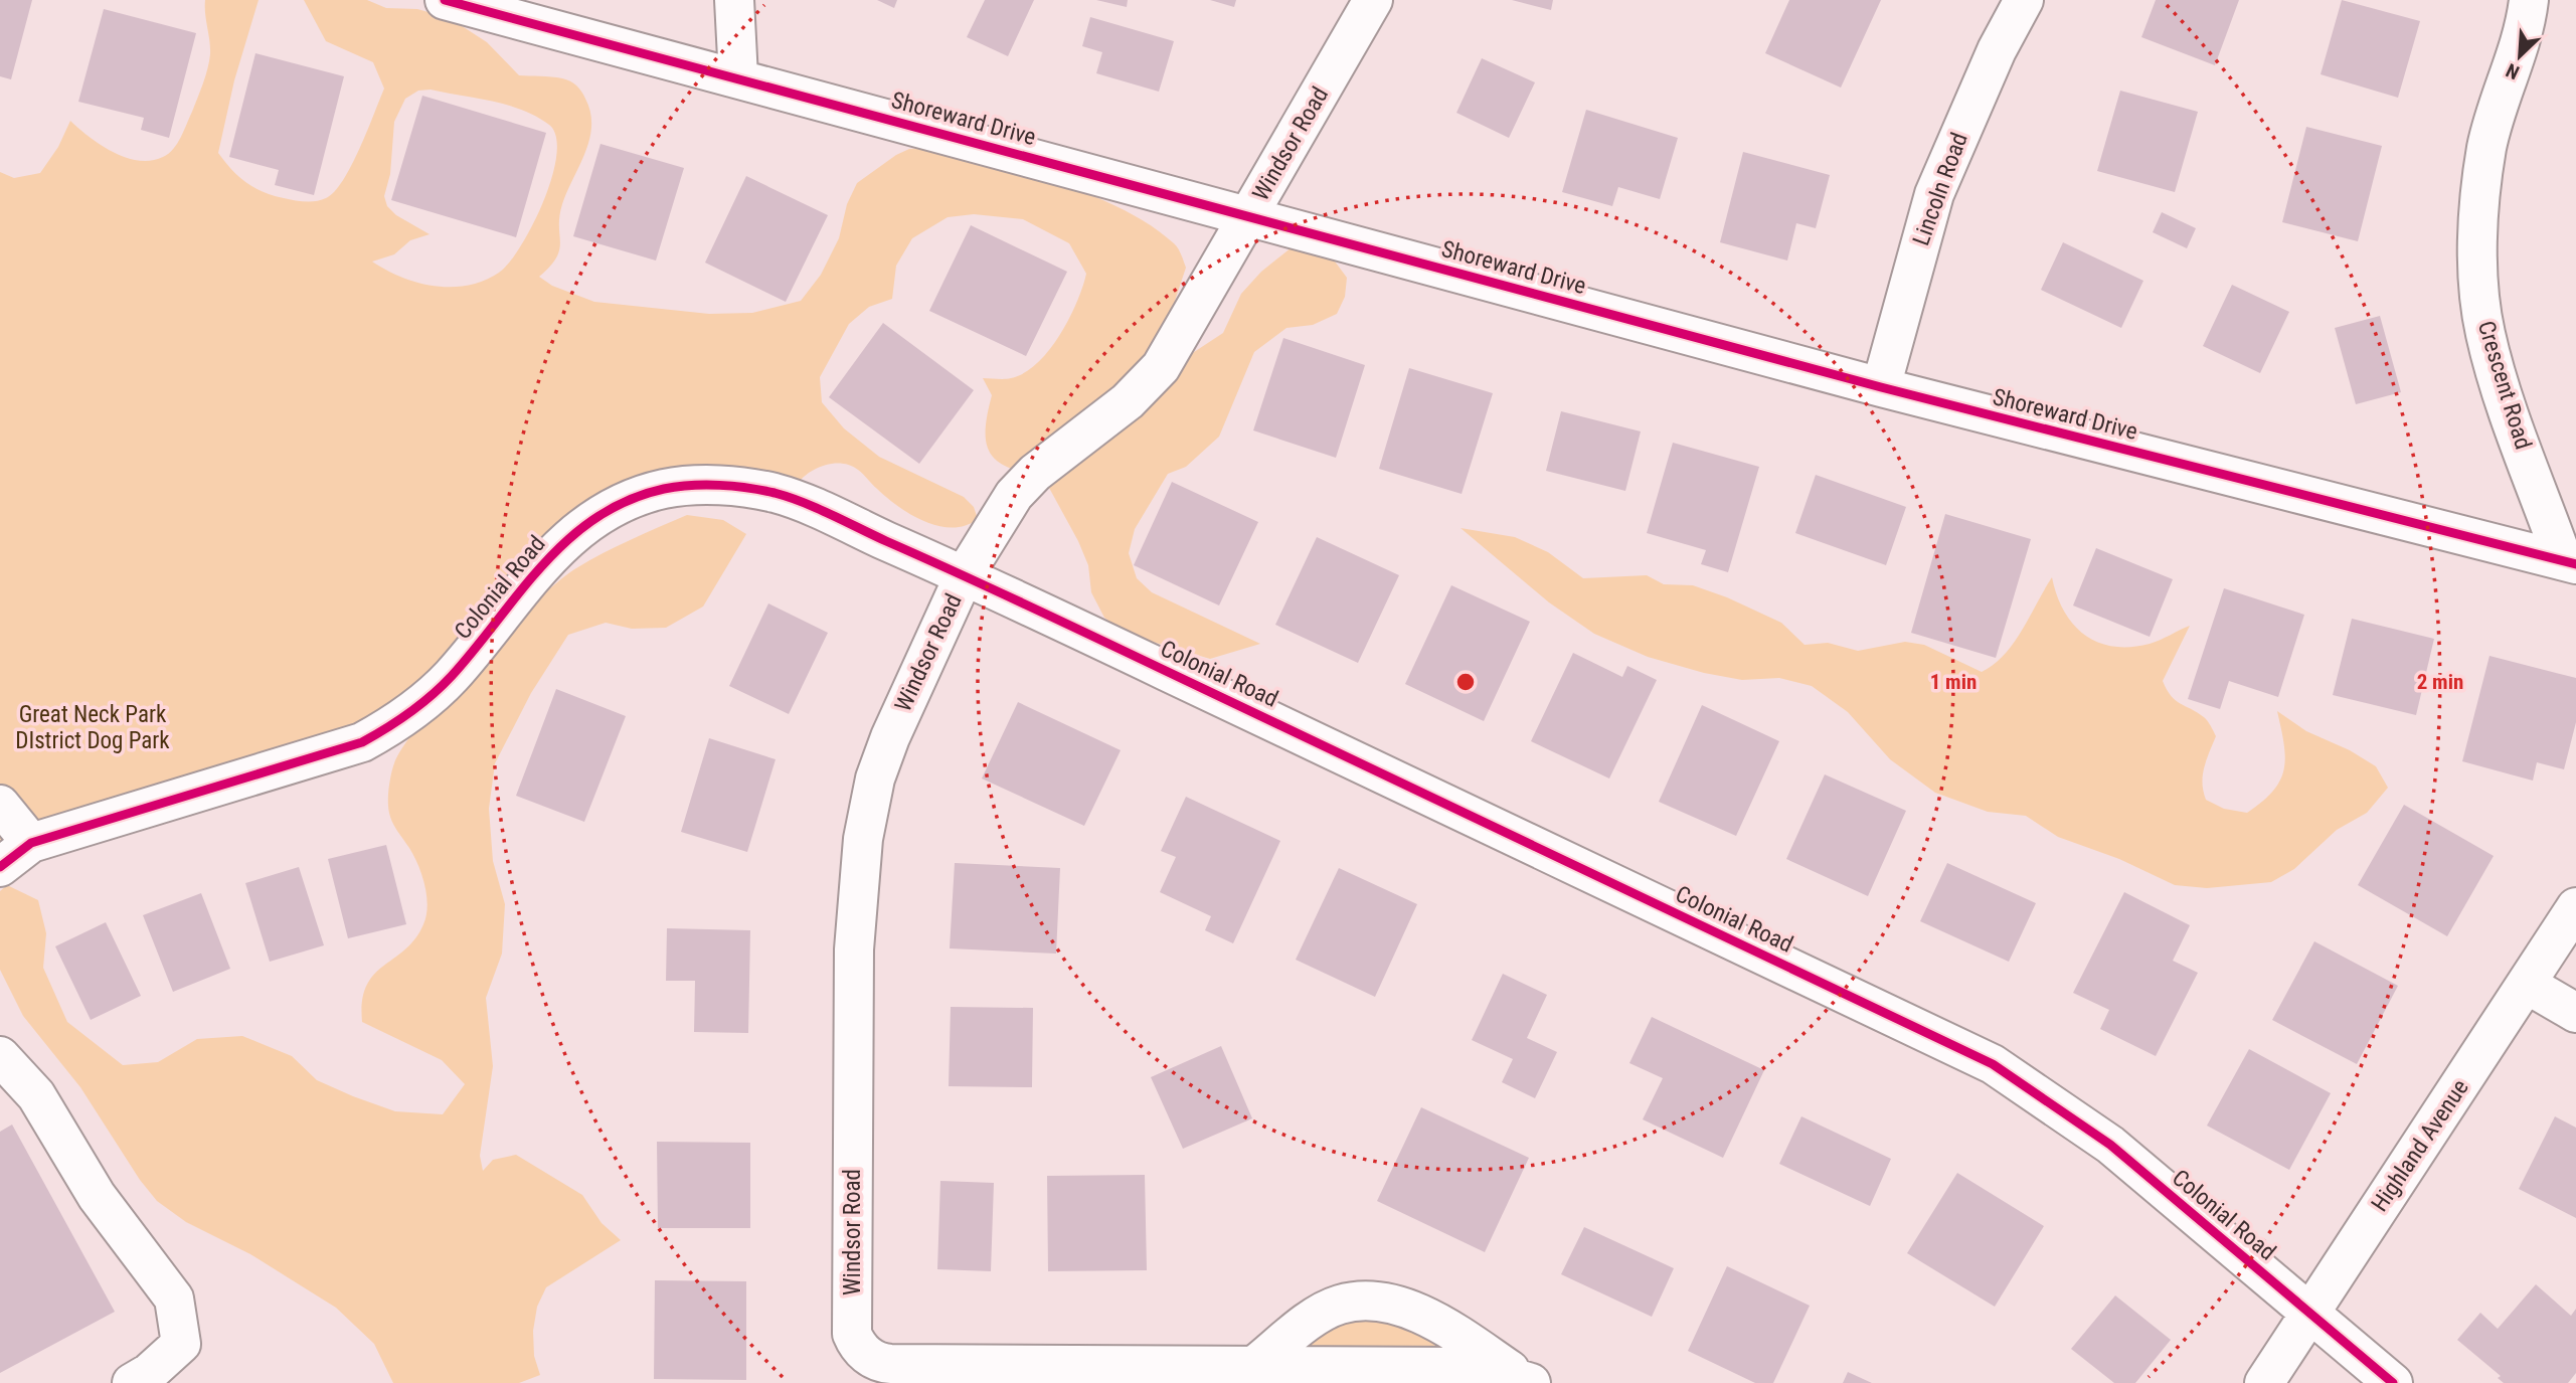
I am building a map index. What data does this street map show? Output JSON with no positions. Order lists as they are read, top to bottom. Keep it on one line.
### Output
{"streets":{"street":["Shoreward Drive","Windsor Road","Lincoln Road","Crescent Road","Colonial Road","Highland Avenue"]},"crossings":[["Shoreward Drive","Windsor Road"],["Shoreward Drive","Lincoln Road"],["Shoreward Drive","Crescent Road"],["Windsor Road","Colonial Road"],["Colonial Road","Highland Avenue"]],"parks":["Great Neck Park DIstrict Dog Park"],"north":"bottom left","rings":["1 min","2 min"]}
